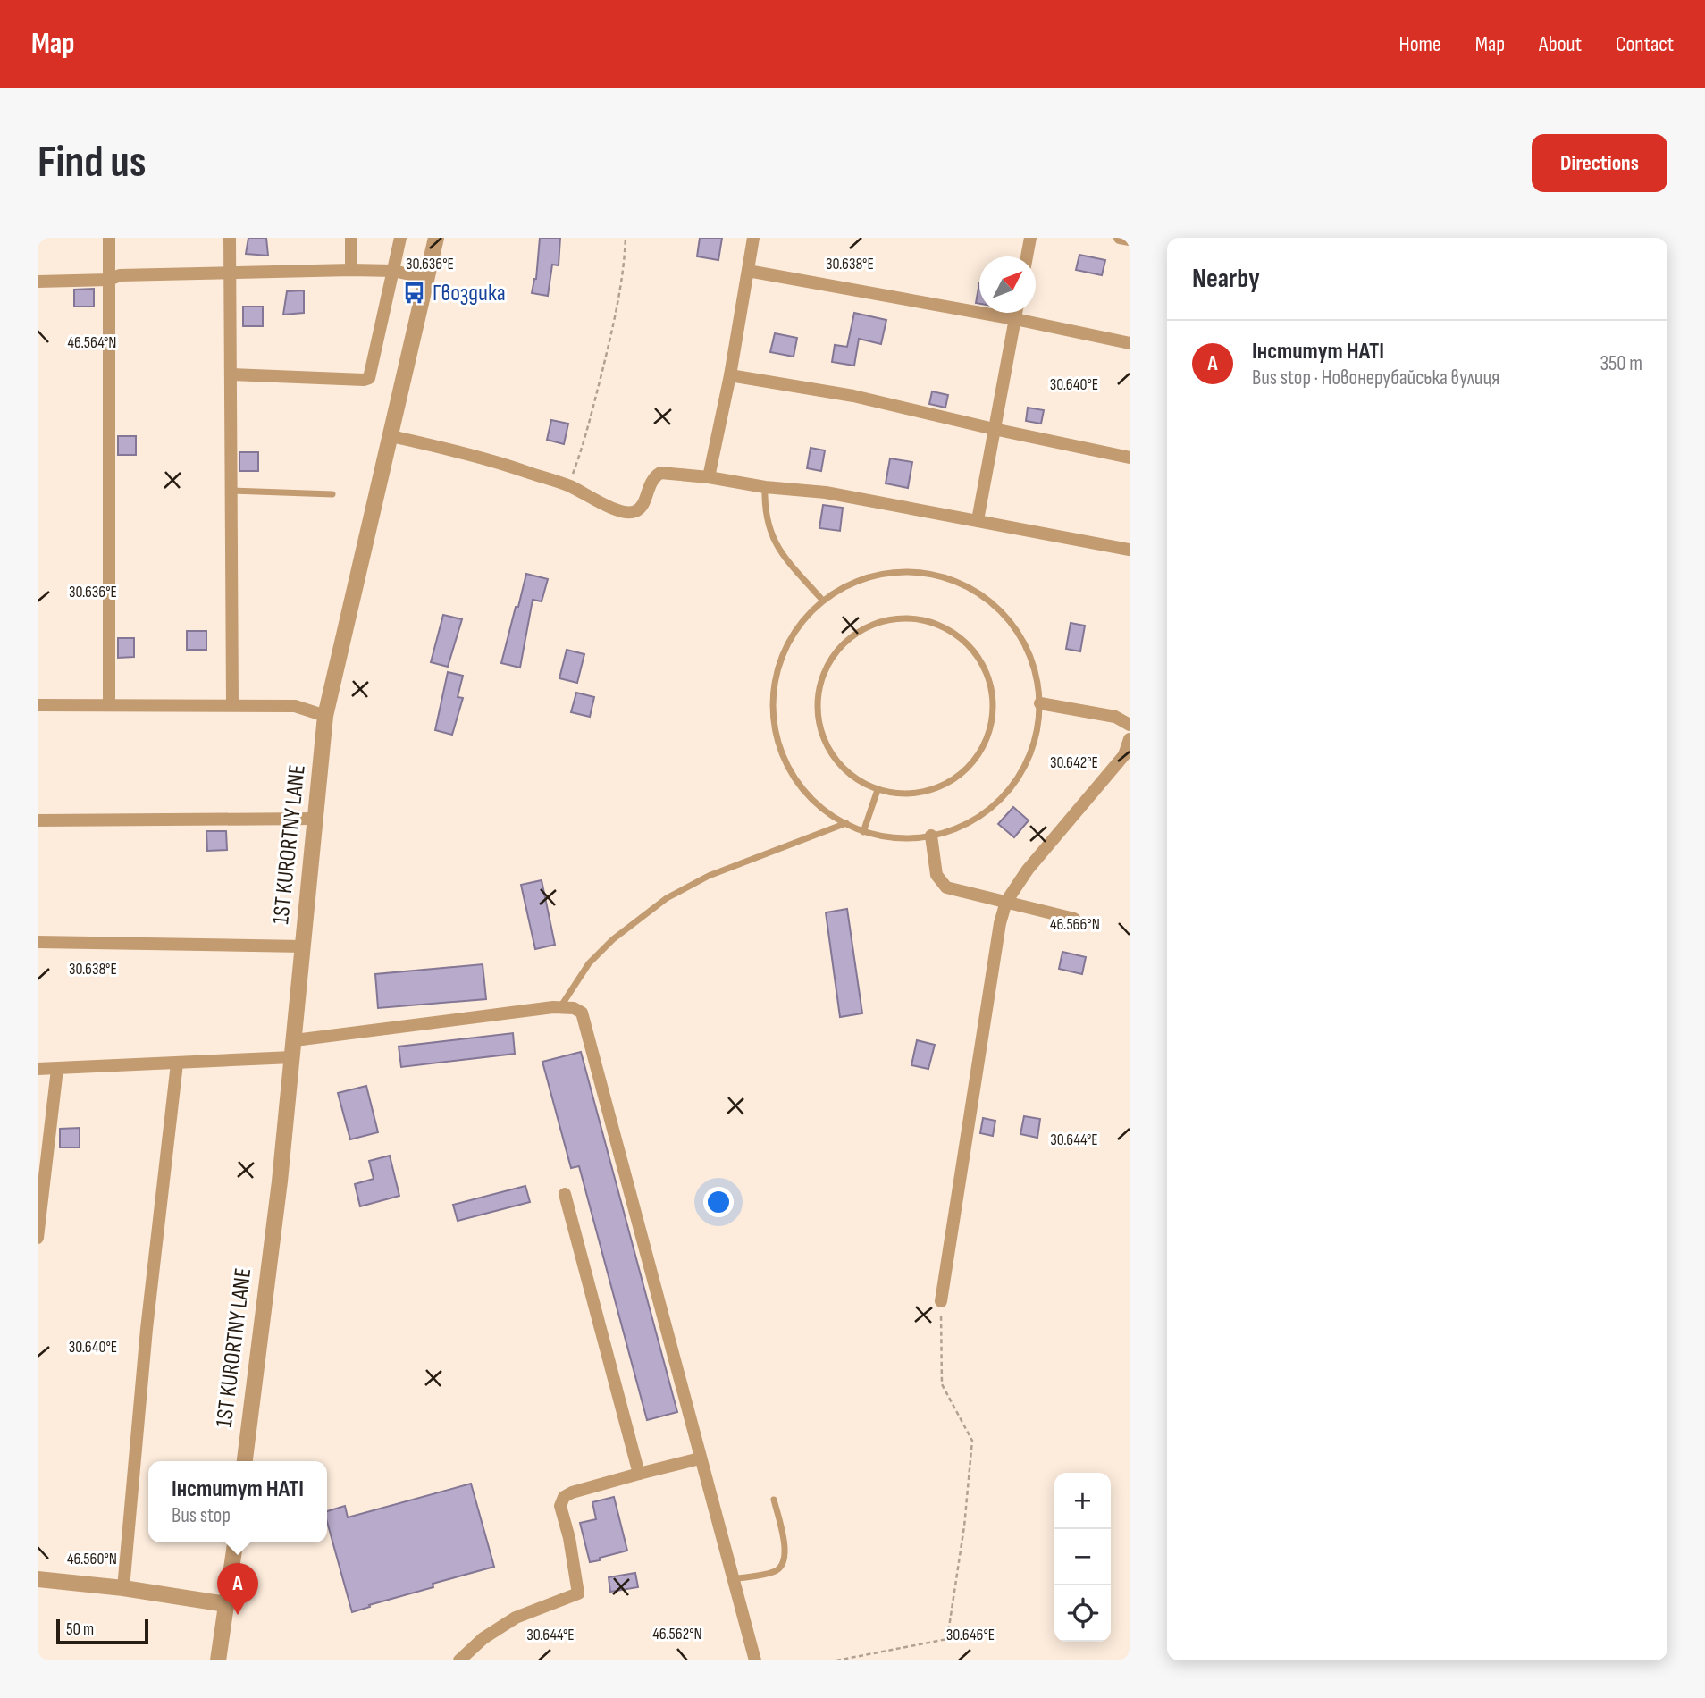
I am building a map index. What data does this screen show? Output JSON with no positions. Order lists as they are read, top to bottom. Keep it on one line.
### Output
{"streets":{"street":["1ST KURORTNY LANE"]},"places":{"bus stop":["Гвоздика"]},"scale_bar":"50 m","north":"top right","page":{"header":"Map","nav":["Home","Map","About","Contact"],"buttons":"Directions","title":"Find us","heading":"Nearby","list":[{"mark":"A","name":"Інститут НАТІ","note":"Bus stop · Новонерубайська вулиця","value":"350 m"}],"popup":["Інститут НАТІ","Bus stop"],"map_buttons":["+","−"],"pins":"A","scale":"50 m"},"coordinates":["30.638°E","30.636°E","46.564°N","30.640°E","30.642°E","46.566°N","30.644°E","46.560°N","46.562°N","30.646°E"]}
